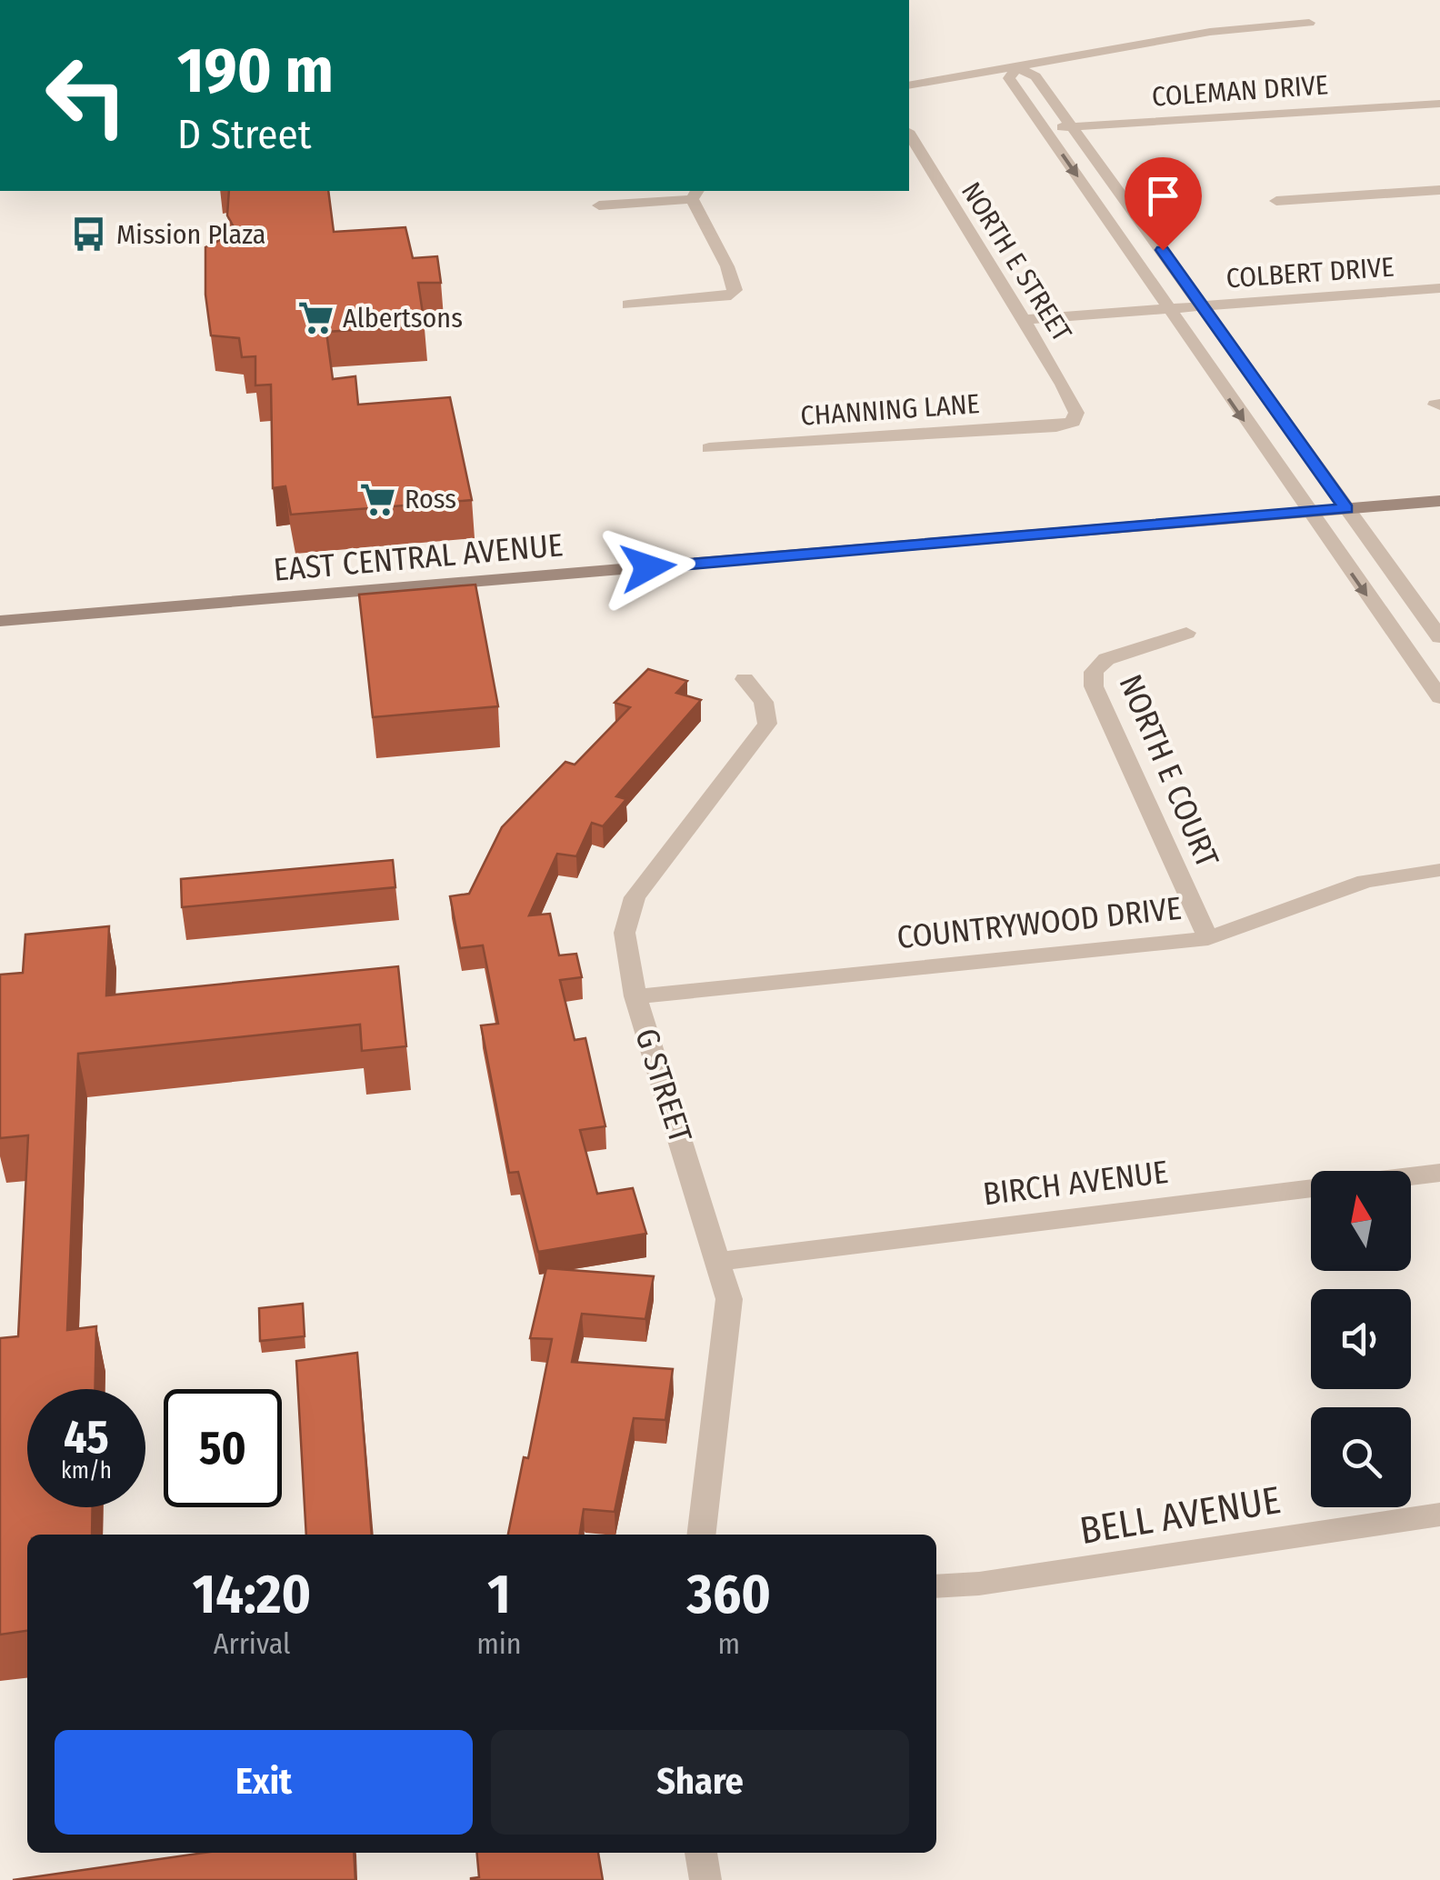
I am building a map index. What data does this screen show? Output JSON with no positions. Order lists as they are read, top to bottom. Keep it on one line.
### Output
{"streets":{"main road":["EAST CENTRAL AVENUE"],"street":["COLEMAN DRIVE","NORTH E STREET","COLBERT DRIVE","CHANNING LANE","NORTH E COURT","COUNTRYWOOD DRIVE","G STREET","BIRCH AVENUE","BELL AVENUE"]},"crossings":[["NORTH E STREET","COLBERT DRIVE"],["NORTH E STREET","CHANNING LANE"],["NORTH E COURT","COUNTRYWOOD DRIVE"],["COUNTRYWOOD DRIVE","G STREET"],["G STREET","BIRCH AVENUE"]],"places":{"bus stop":["Mission Plaza"],"supermarket":["Albertsons","Ross"]},"north":"top","page":{"turn":["190 m","D Street"],"speed":"45 km/h","limit":"50","eta":["14:20","Arrival","1","min","360","m"],"buttons":["Exit","Share"]}}
